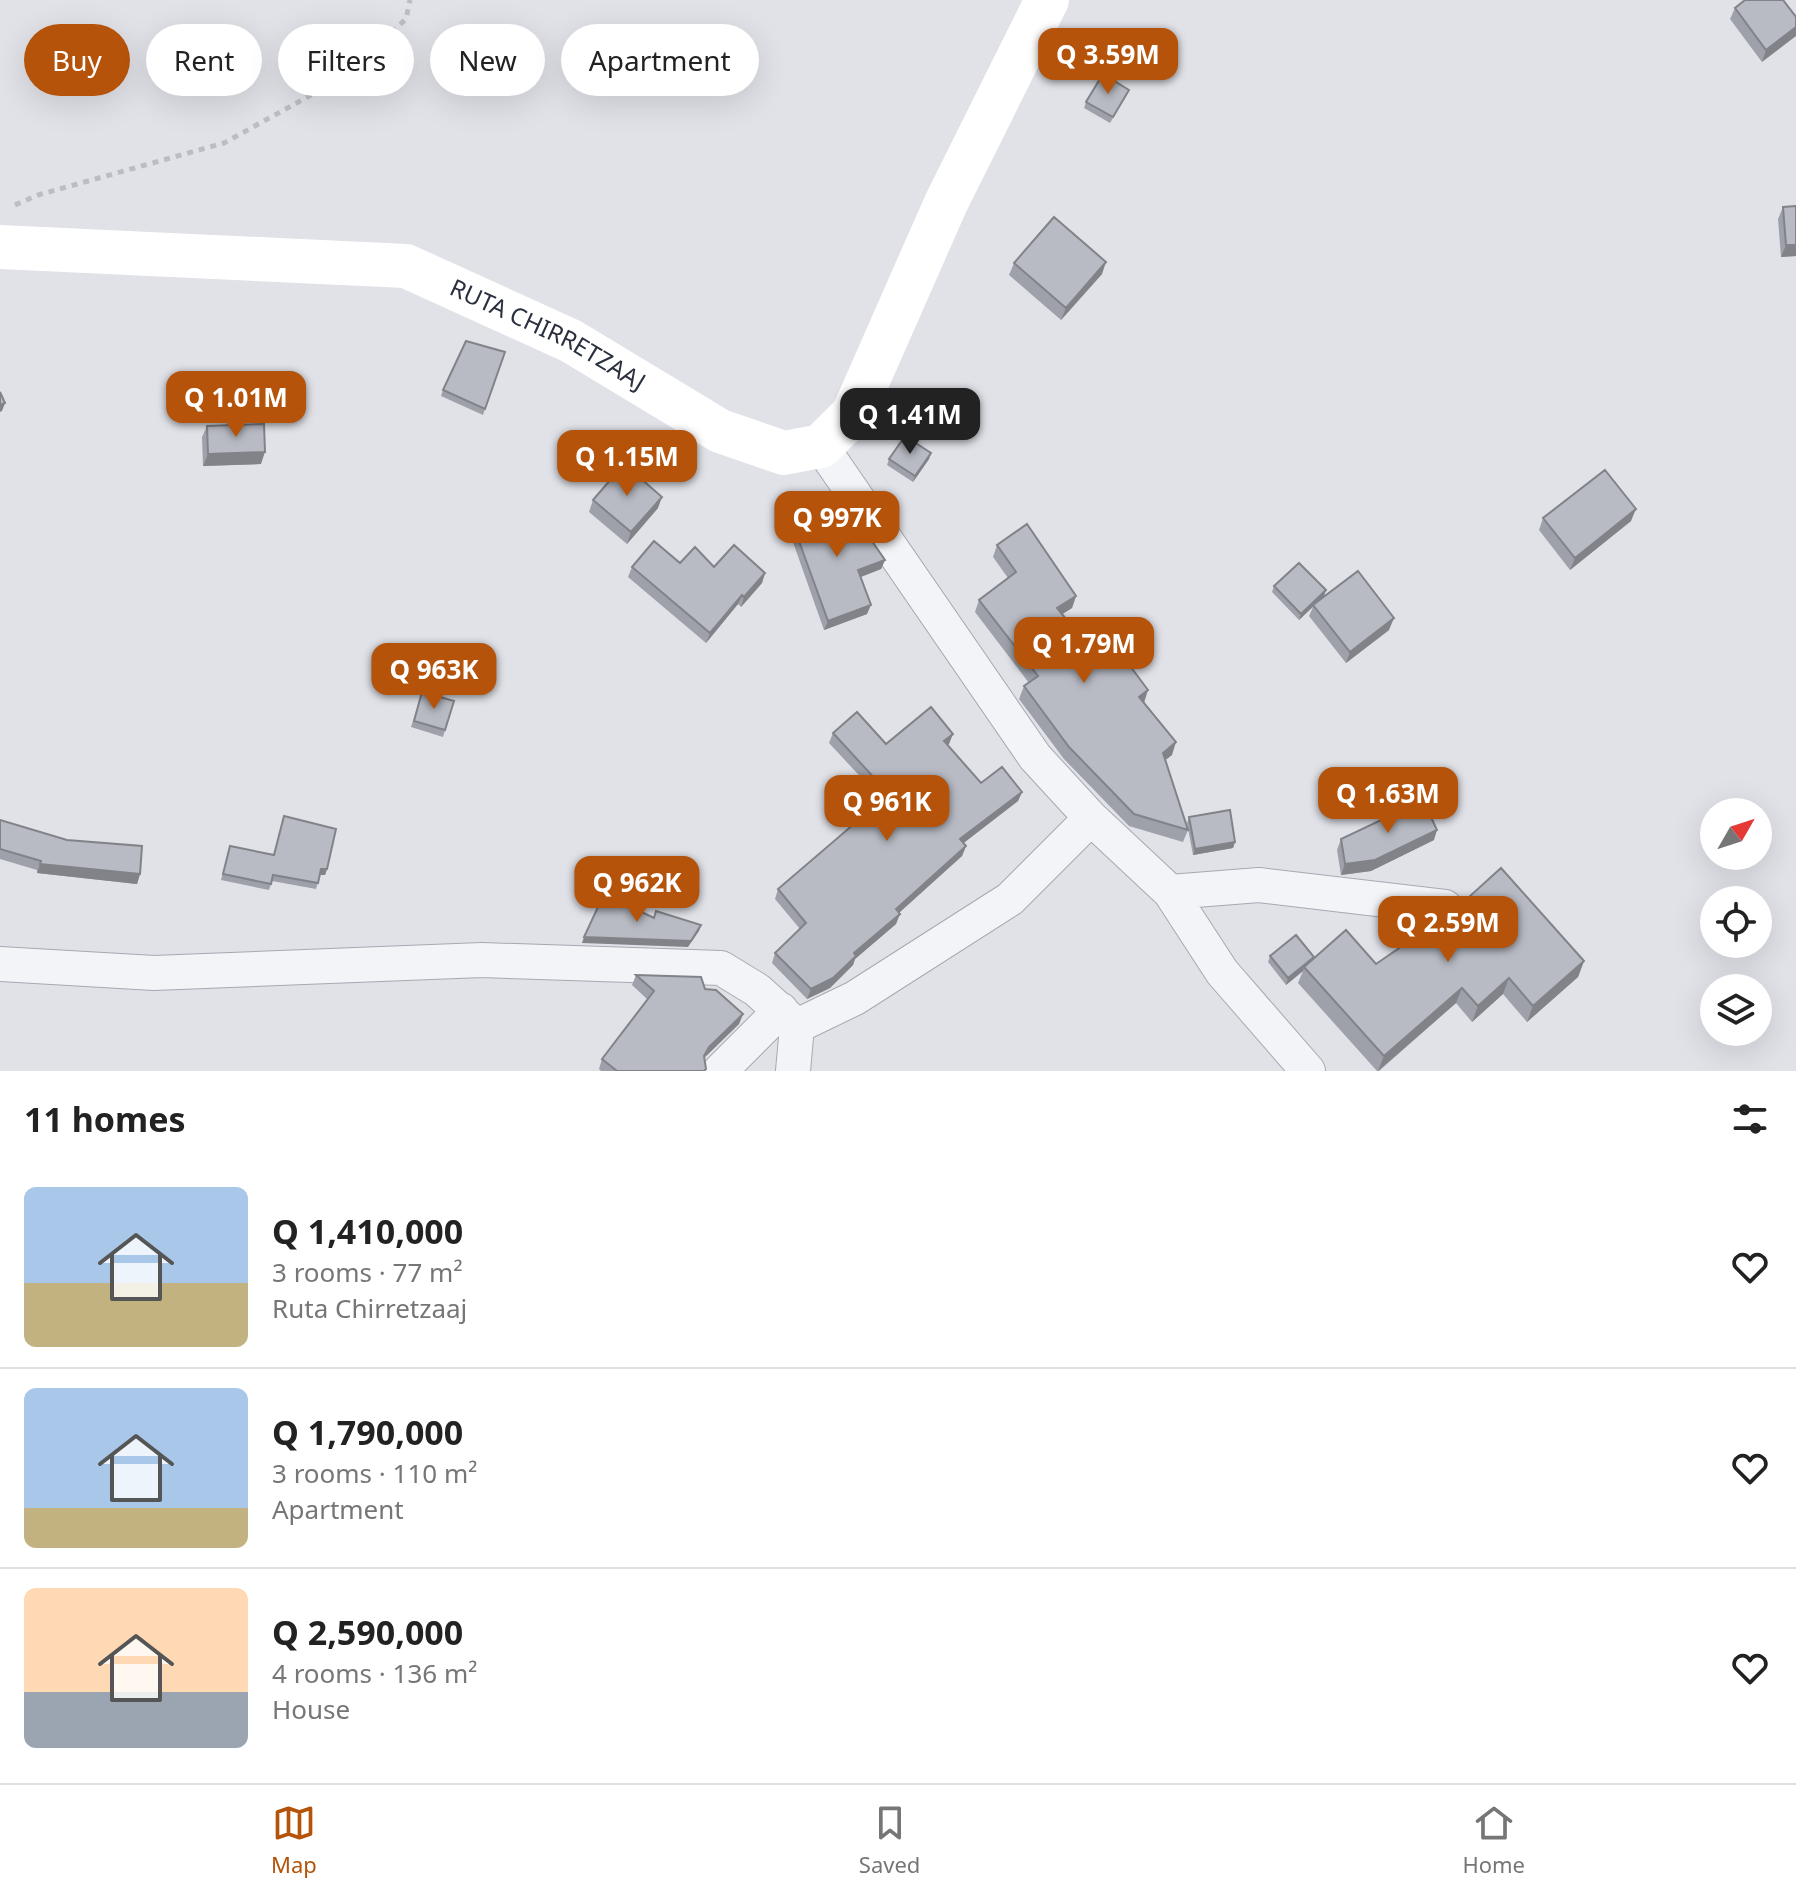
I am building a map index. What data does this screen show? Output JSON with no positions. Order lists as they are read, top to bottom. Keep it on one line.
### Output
{"streets":{"street":["RUTA CHIRRETZAAJ"]},"north":"top right","page":{"chip":["Buy","Rent","Filters","New","Apartment"],"price":["Q 3.59M","Q 1.01M","Q 1.41M","Q 1.15M","Q 997K","Q 1.79M","Q 963K","Q 1.63M","Q 961K","Q 962K","Q 2.59M"],"heading":"11 homes","list":[{"name":"Q 1,410,000","note":"3 rooms · 77 m² · Ruta Chirretzaaj"},{"name":"Q 1,790,000","note":"3 rooms · 110 m² · Apartment"},{"name":"Q 2,590,000","note":"4 rooms · 136 m² · House"}],"tabs":["Map","Saved","Home"]}}
